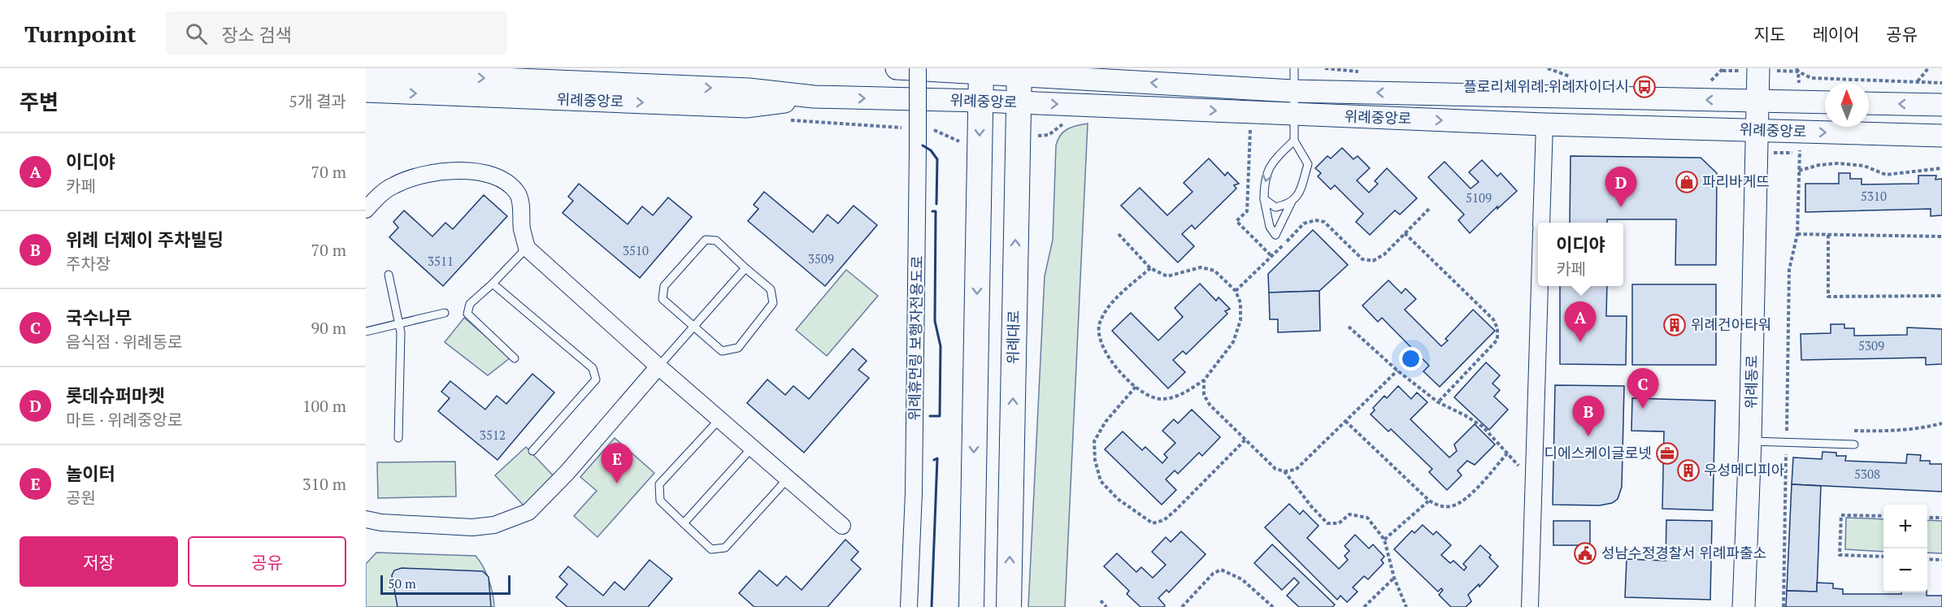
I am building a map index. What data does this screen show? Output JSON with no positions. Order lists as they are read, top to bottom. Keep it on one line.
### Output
{"streets":{"main road":["위례중앙로","위례대로","위례동로"],"street":["위례휴먼링 보행자전용도로"]},"crossings":[["위례중앙로","위례대로"],["위례중앙로","위례동로"]],"places":{"bus stop":["플로리체위례.위례자이더시"],"shop":["파리바게뜨"],"building":["위례건아타워","우성메디피아"],"office":["디에스케이글로넷"],"public building":["성남수정경찰서 위례파출소"]},"house_numbers":["5310","5109","3510","3509","3511","5309","3512","5308"],"scale_bar":"50 m","north":"top","page":{"header":"Turnpoint","search":"장소 검색","nav":["지도","레이어","공유"],"heading":["주변","5개 결과"],"list":[{"mark":"A","name":"이디야","note":"카페","value":"70 m"},{"mark":"B","name":"위례 더제이 주차빌딩","note":"주차장","value":"70 m"},{"mark":"C","name":"국수나무","note":"음식점 · 위례동로","value":"90 m"},{"mark":"D","name":"롯데슈퍼마켓","note":"마트 · 위례중앙로","value":"100 m"},{"mark":"E","name":"놀이터","note":"공원","value":"310 m"}],"pins":["D","A","C","B","E"],"popup":["이디야","카페"],"map_buttons":["+","−"],"buttons":["저장","공유"],"scale":"50 m"}}
